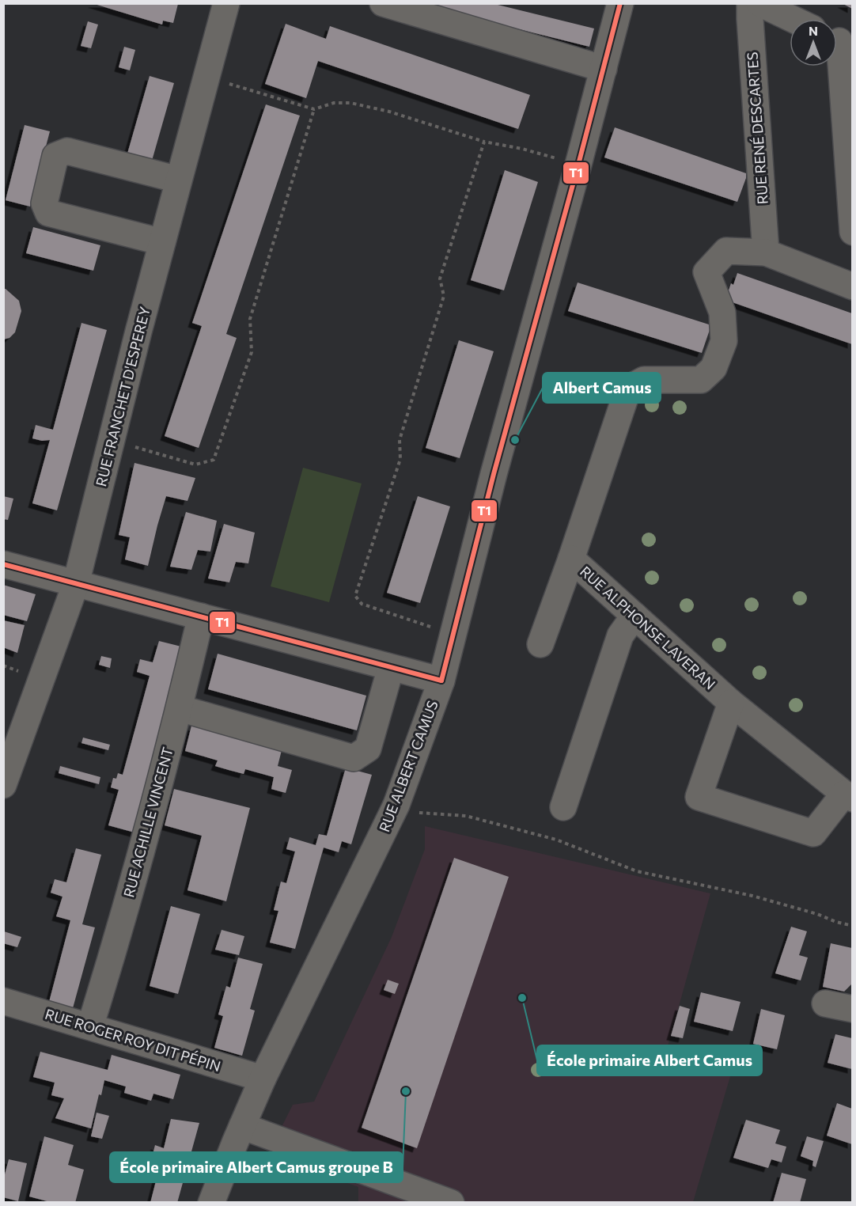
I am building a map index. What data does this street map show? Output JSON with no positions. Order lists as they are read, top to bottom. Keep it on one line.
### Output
{"streets":{"street":["RUE RENÉ DESCARTES","RUE FRANCHET D'ESPEREY","RUE ALPHONSE LAVERAN","RUE ALBERT CAMUS","RUE ACHILLE VINCENT","RUE ROGER ROY DIT PÉPIN"]},"crossings":[["RUE RENÉ DESCARTES","RUE ALPHONSE LAVERAN"],["RUE ALBERT CAMUS","RUE ROGER ROY DIT PÉPIN"],["RUE ACHILLE VINCENT","RUE ROGER ROY DIT PÉPIN"]],"places":["Albert Camus","École primaire Albert Camus","École primaire Albert Camus groupe B"],"lines":["transit line T1"],"north":"top"}
